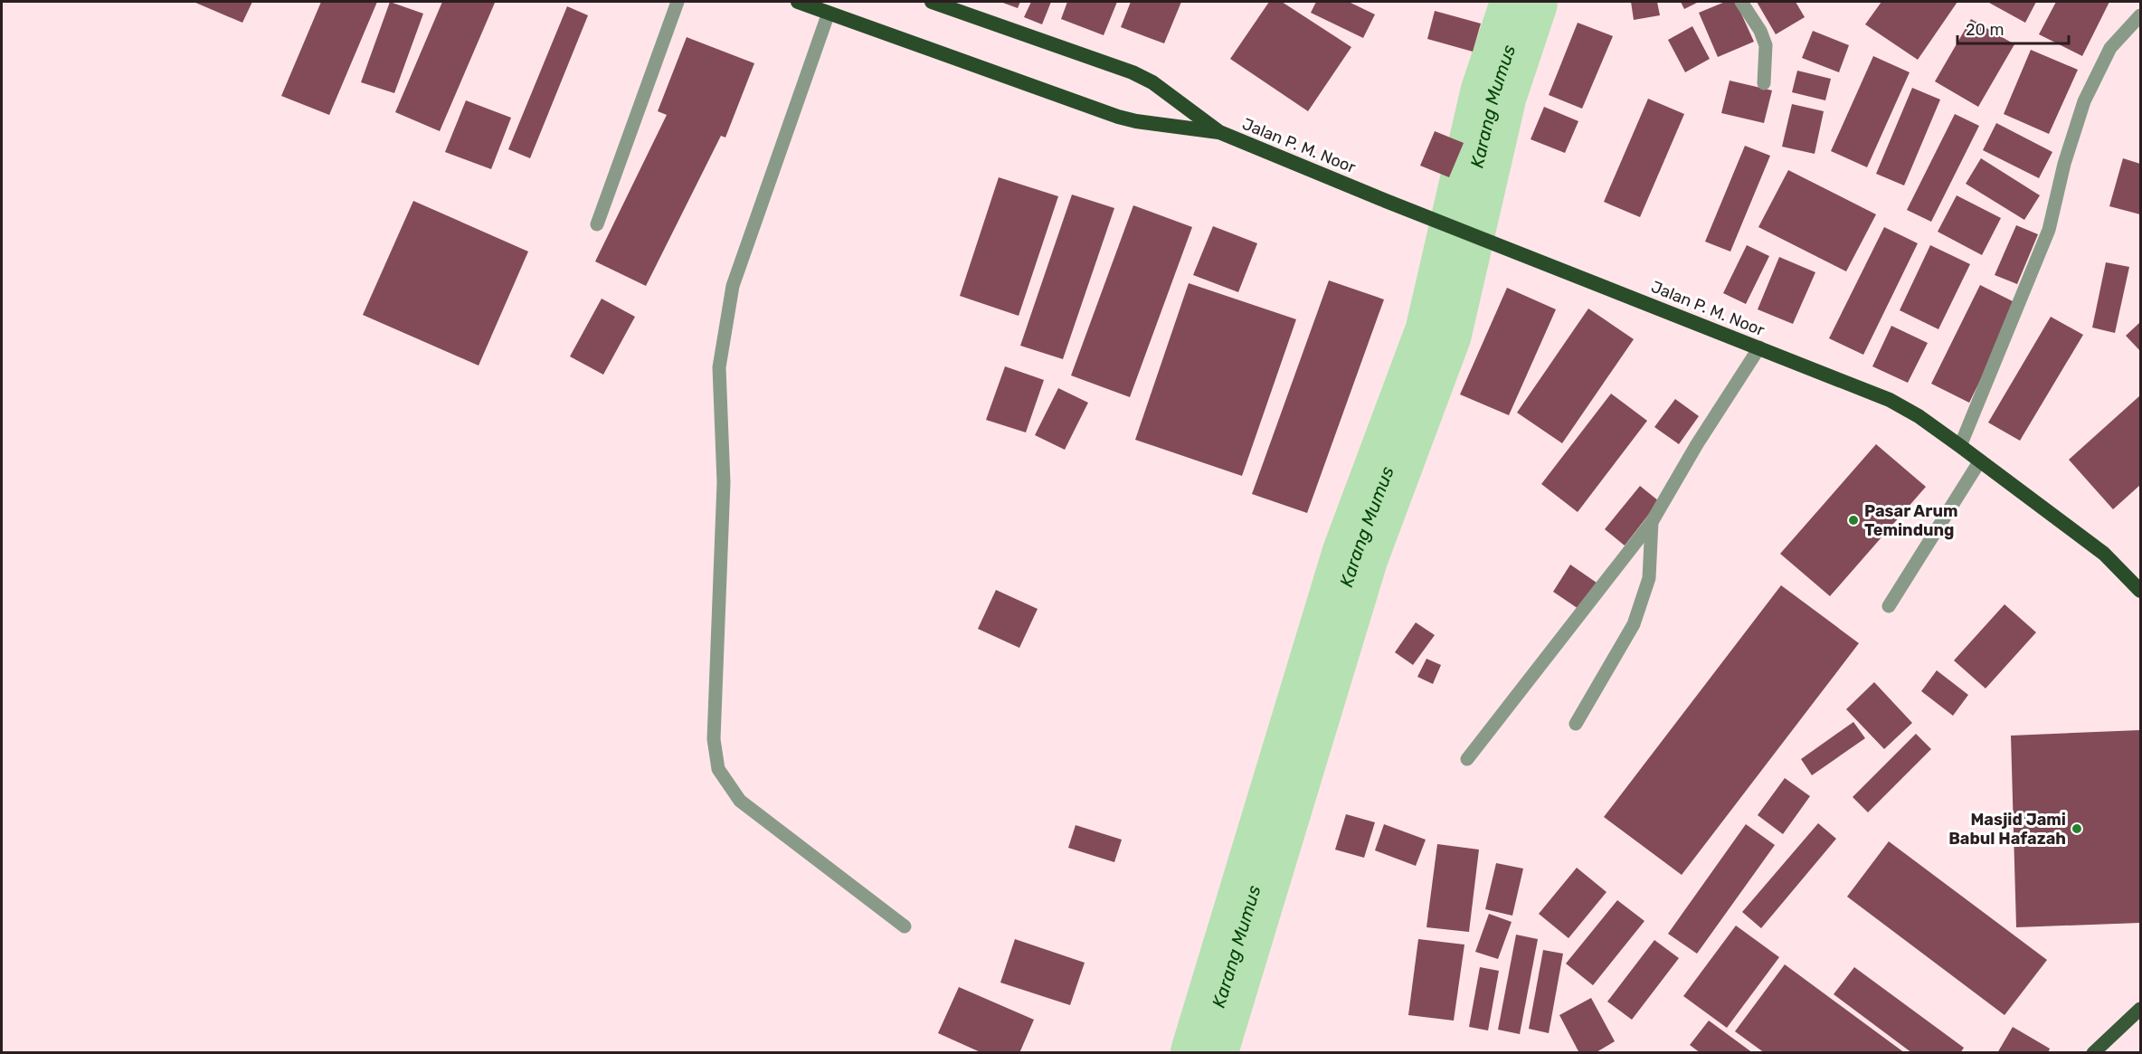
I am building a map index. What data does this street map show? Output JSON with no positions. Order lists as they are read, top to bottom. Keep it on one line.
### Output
{"streets":{"highway":["Jalan P. M. Noor"]},"water":["Karang Mumus"],"places":["Pasar Arum Temindung","Masjid Jami Babul Hafazah"],"scale_bar":"20 m"}
